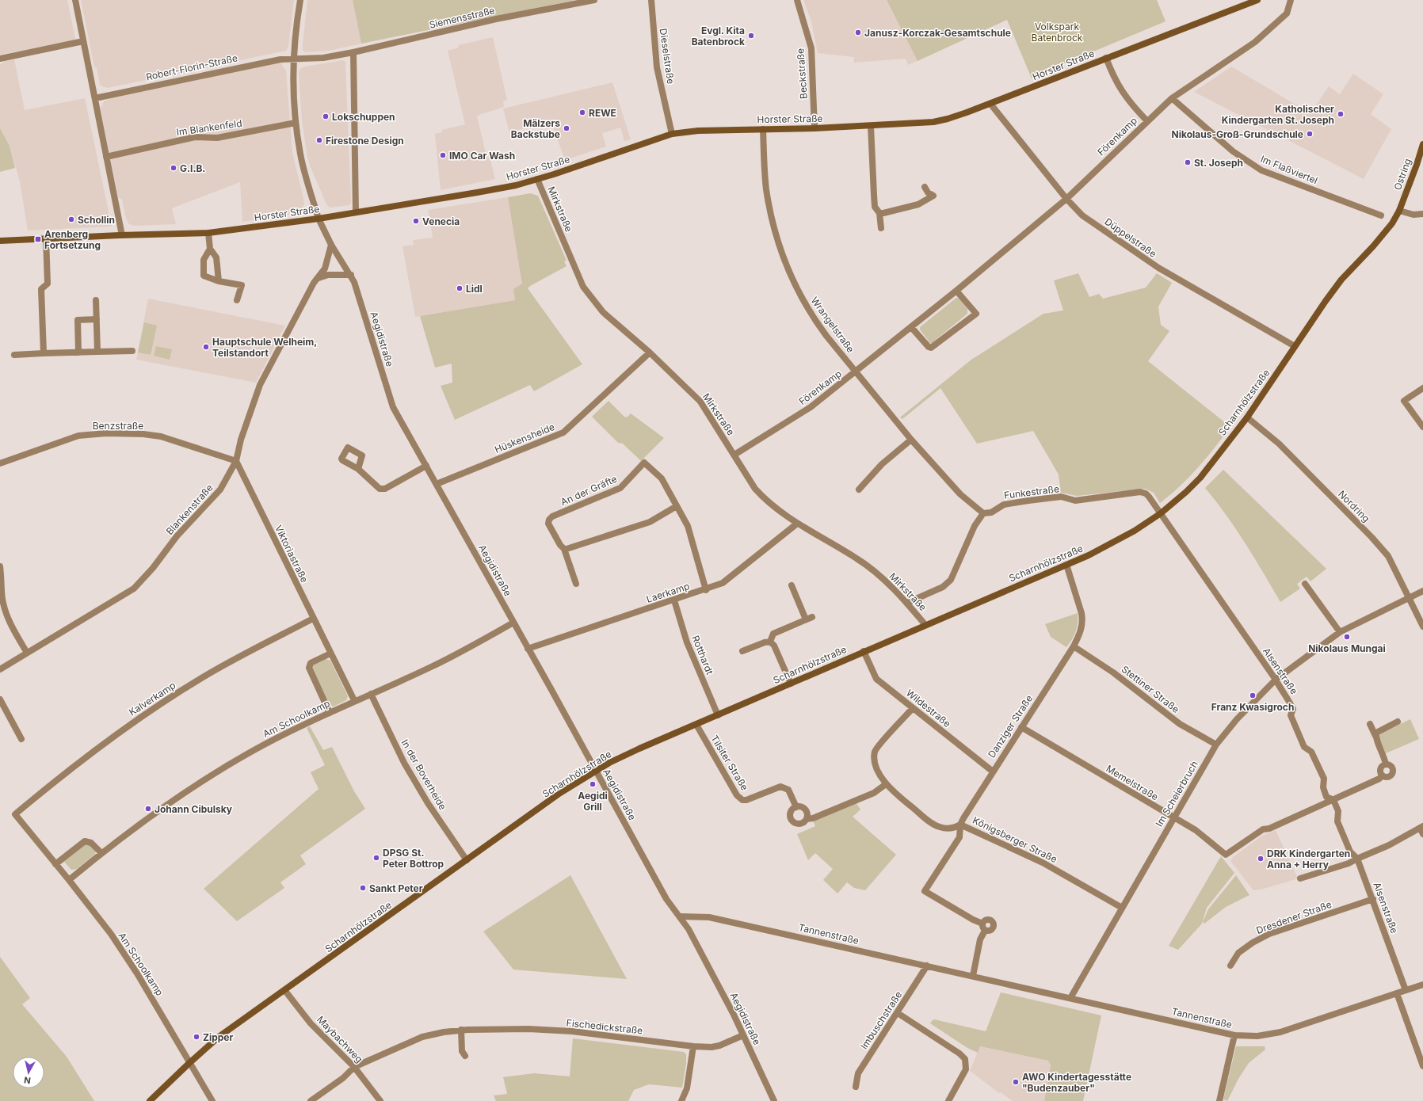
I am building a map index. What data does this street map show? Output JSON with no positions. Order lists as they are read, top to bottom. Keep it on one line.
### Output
{"streets":{"main road":["Horster Straße","Ostring","Scharnhölzstraße"],"street":["Siemensstraße","Dieselstraße","Robert-Florin-Straße","Beckstraße","Im Blankenfeld","Förenkamp","Im Flaßviertel","Mirkstraße","Düppelstraße","Wrangelstraße","Aegidistraße","Benzstraße","Hüskensheide","An der Gräfte","Funkestraße","Nordring","Blankenstraße","Viktoriastraße","Laerkamp","Rotthardt","Alsenstraße","Stettiner Straße","Kalverkamp","Wildestraße","Am Schoolkamp","Danziger Straße","Tilsiter Straße","In der Boverheide","Memelstraße","Im Scheierbruch","Königsberger Straße","Dresdener Straße","Tannenstraße","Imbuschstraße","Fischedickstraße","Maybachweg"]},"crossings":[["Siemensstraße","Robert-Florin-Straße"],["Siemensstraße","Aegidistraße"],["Dieselstraße","Horster Straße"],["Horster Straße","Beckstraße"],["Horster Straße","Mirkstraße"],["Horster Straße","Düppelstraße"],["Horster Straße","Wrangelstraße"],["Horster Straße","Aegidistraße"],["Robert-Florin-Straße","Aegidistraße"],["Im Blankenfeld","Aegidistraße"],["Förenkamp","Im Flaßviertel"],["Förenkamp","Mirkstraße"],["Förenkamp","Düppelstraße"],["Förenkamp","Wrangelstraße"],["Ostring","Scharnhölzstraße"],["Mirkstraße","Scharnhölzstraße"],["Mirkstraße","Hüskensheide"],["Mirkstraße","Laerkamp"],["Düppelstraße","Scharnhölzstraße"],["Wrangelstraße","Funkestraße"],["Aegidistraße","Scharnhölzstraße"],["Aegidistraße","Hüskensheide"],["Aegidistraße","Blankenstraße"],["Aegidistraße","Laerkamp"],["Aegidistraße","Am Schoolkamp"],["Aegidistraße","Tannenstraße"],["Aegidistraße","Fischedickstraße"],["Scharnhölzstraße","Funkestraße"],["Scharnhölzstraße","Nordring"],["Scharnhölzstraße","Rotthardt"],["Scharnhölzstraße","Alsenstraße"],["Scharnhölzstraße","Wildestraße"],["Scharnhölzstraße","Am Schoolkamp"],["Scharnhölzstraße","Danziger Straße"],["Scharnhölzstraße","Tilsiter Straße"],["Scharnhölzstraße","In der Boverheide"],["Scharnhölzstraße","Maybachweg"],["Benzstraße","Blankenstraße"],["Benzstraße","Viktoriastraße"],["An der Gräfte","Laerkamp"],["Funkestraße","Alsenstraße"],["Nordring","Im Scheierbruch"],["Blankenstraße","Viktoriastraße"],["Viktoriastraße","Kalverkamp"],["Viktoriastraße","Am Schoolkamp"],["Laerkamp","Rotthardt"],["Alsenstraße","Memelstraße"],["Alsenstraße","Im Scheierbruch"],["Alsenstraße","Dresdener Straße"],["Alsenstraße","Tannenstraße"],["Stettiner Straße","Danziger Straße"],["Stettiner Straße","Im Scheierbruch"],["Kalverkamp","Am Schoolkamp"],["Wildestraße","Danziger Straße"],["Wildestraße","Königsberger Straße"],["Am Schoolkamp","In der Boverheide"],["Danziger Straße","Memelstraße"],["Danziger Straße","Königsberger Straße"],["Memelstraße","Im Scheierbruch"],["Im Scheierbruch","Königsberger Straße"],["Im Scheierbruch","Tannenstraße"],["Tannenstraße","Imbuschstraße"],["Fischedickstraße","Maybachweg"]],"parks":["Volkspark Batenbrock"],"places":{"other":["Janusz-Korczak-Gesamtschule","Evgl. Kita Batenbrock","REWE","Katholischer Kindergarten St. Joseph","Lokschuppen","Mälzers Backstube","Nikolaus-Groß-Grundschule","Firestone Design","IMO Car Wash","St. Joseph","G.I.B.","Schollin","Venecia","Lidl","Hauptschule Welheim, Teilstandort","Nikolaus Mungai","Franz Kwasigroch","Aegidi Grill","Johann Cibulsky","DPSG St. Peter Bottrop","DRK Kindergarten Anna + Herry","Sankt Peter","Zipper","AWO Kindertagesstätte \"Budenzauber\""],"transit":["Arenberg Fortsetzung"]},"north":"bottom"}
